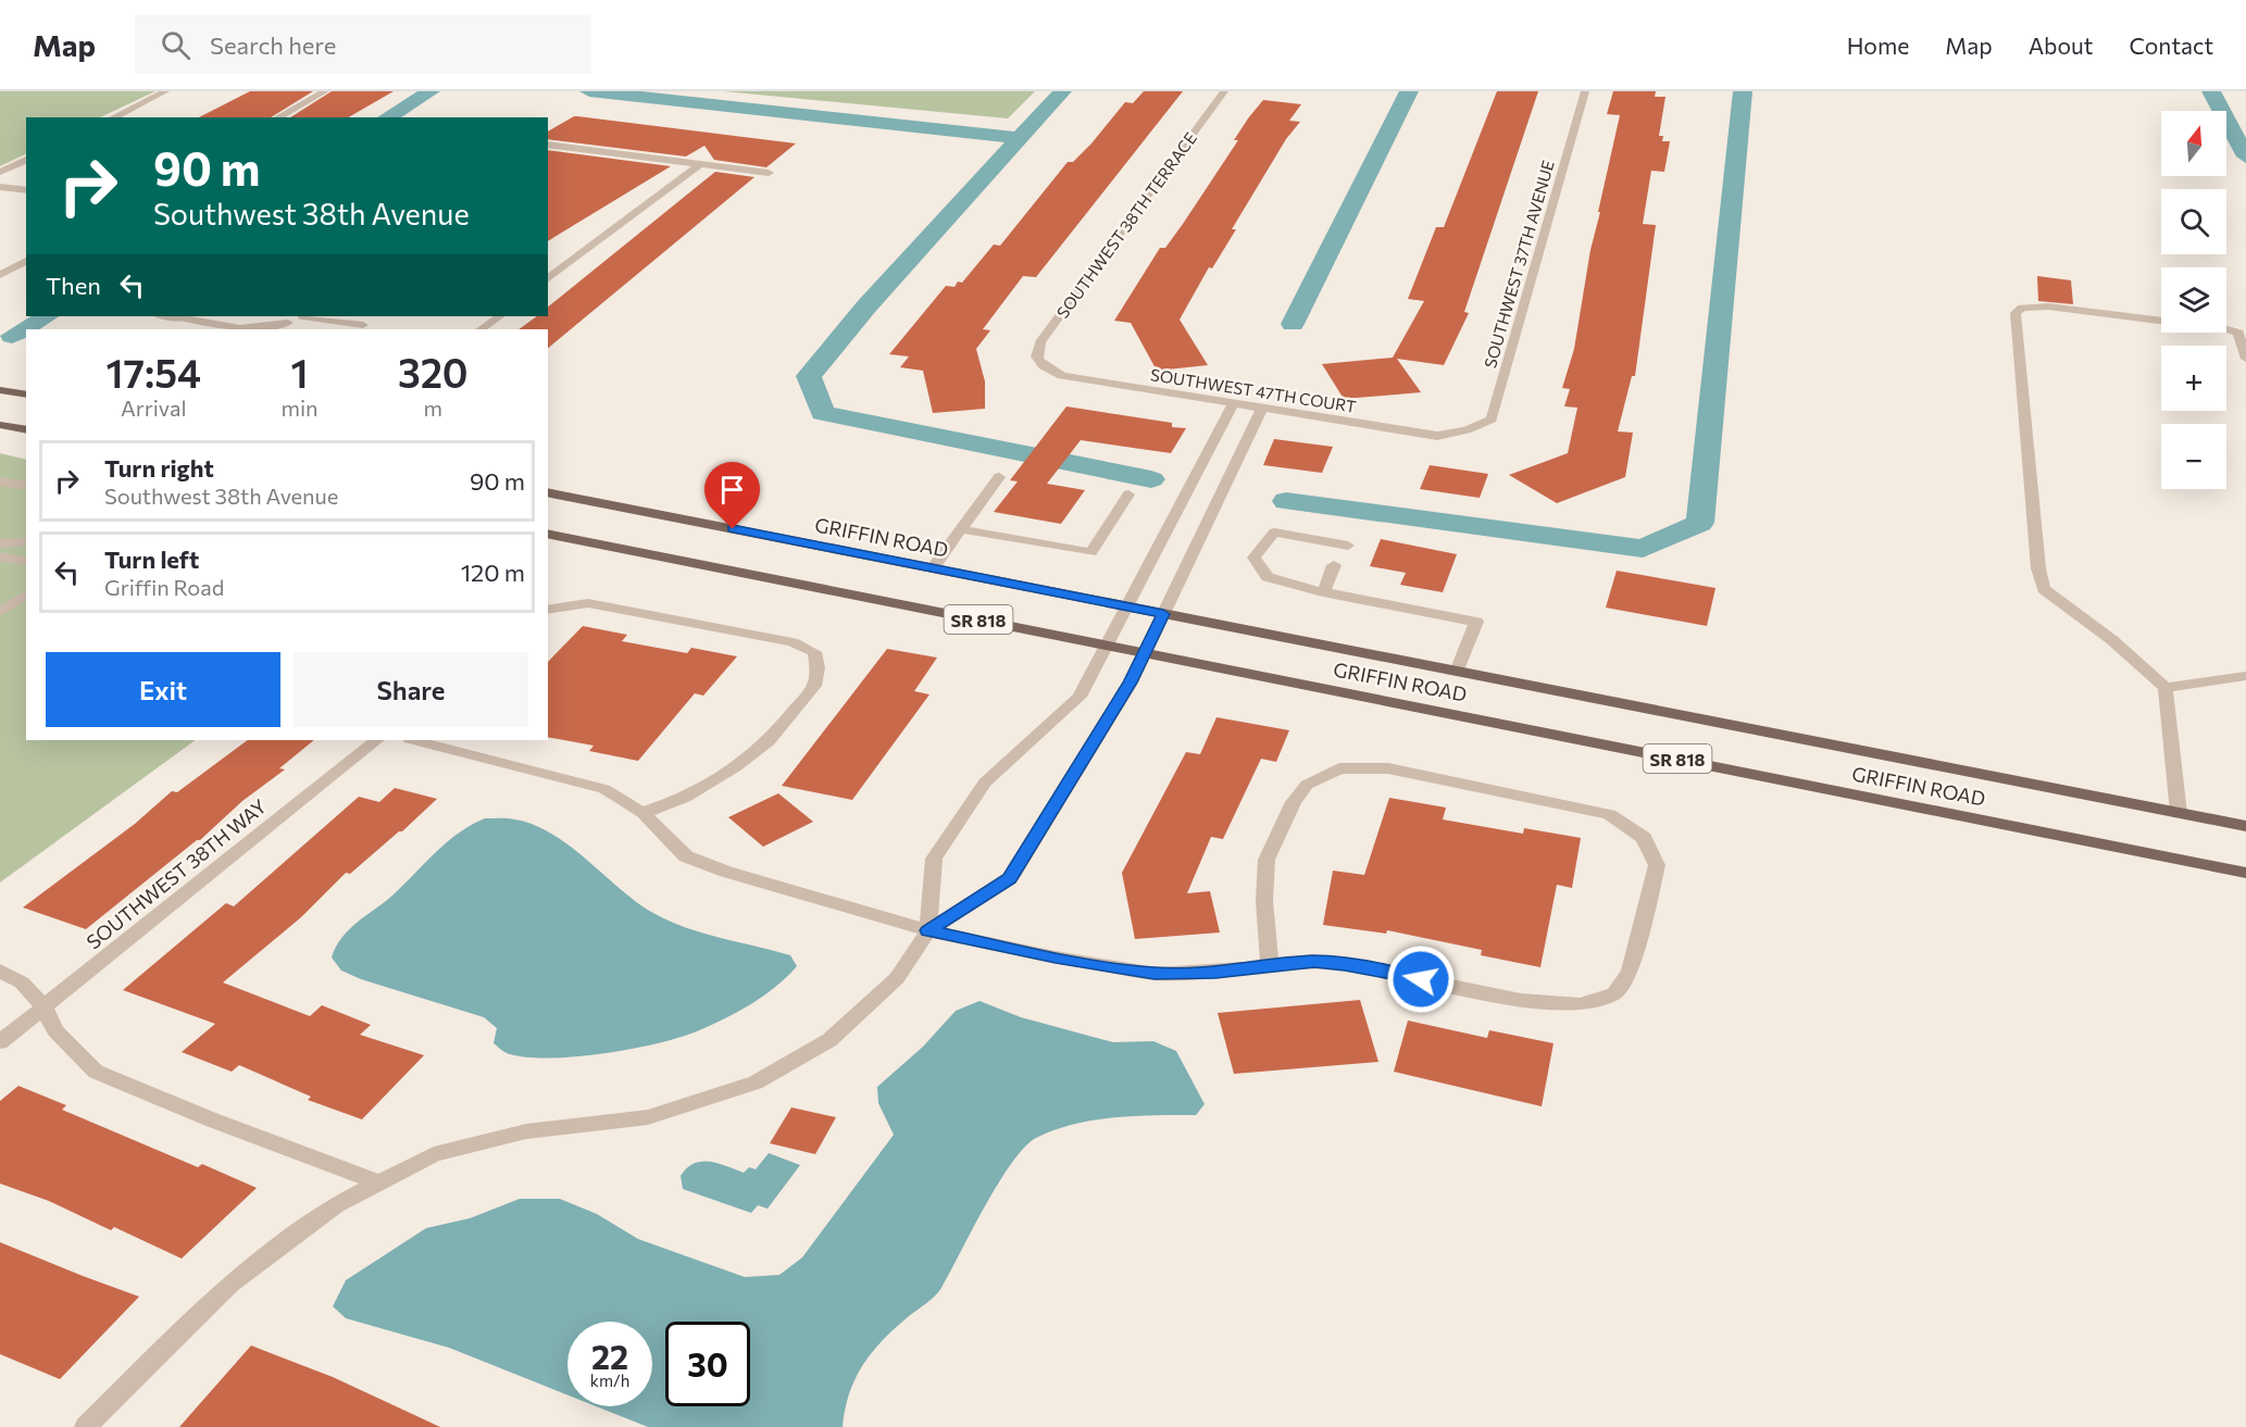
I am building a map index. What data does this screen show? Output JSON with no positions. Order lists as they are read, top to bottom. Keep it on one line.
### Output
{"streets":{"main road":["GRIFFIN ROAD","SR 818"],"street":["SOUTHWEST 38TH TERRACE","SOUTHWEST 37TH AVENUE","SOUTHWEST 47TH COURT","SOUTHWEST 38TH WAY"]},"crossings":[["SOUTHWEST 38TH TERRACE","SOUTHWEST 47TH COURT"],["SOUTHWEST 37TH AVENUE","SOUTHWEST 47TH COURT"]],"north":"top","page":{"header":"Map","search":"Search here","nav":["Home","Map","About","Contact"],"map_buttons":["+","−"],"turn":["90 m","Southwest 38th Avenue"],"then":"Then","eta":["17:54","Arrival","1","min","320","m"],"list":[{"name":"Turn right","note":"Southwest 38th Avenue","value":"90 m"},{"name":"Turn left","note":"Griffin Road","value":"120 m"}],"buttons":["Exit","Share"],"speed":"22 km/h","limit":"30"}}
